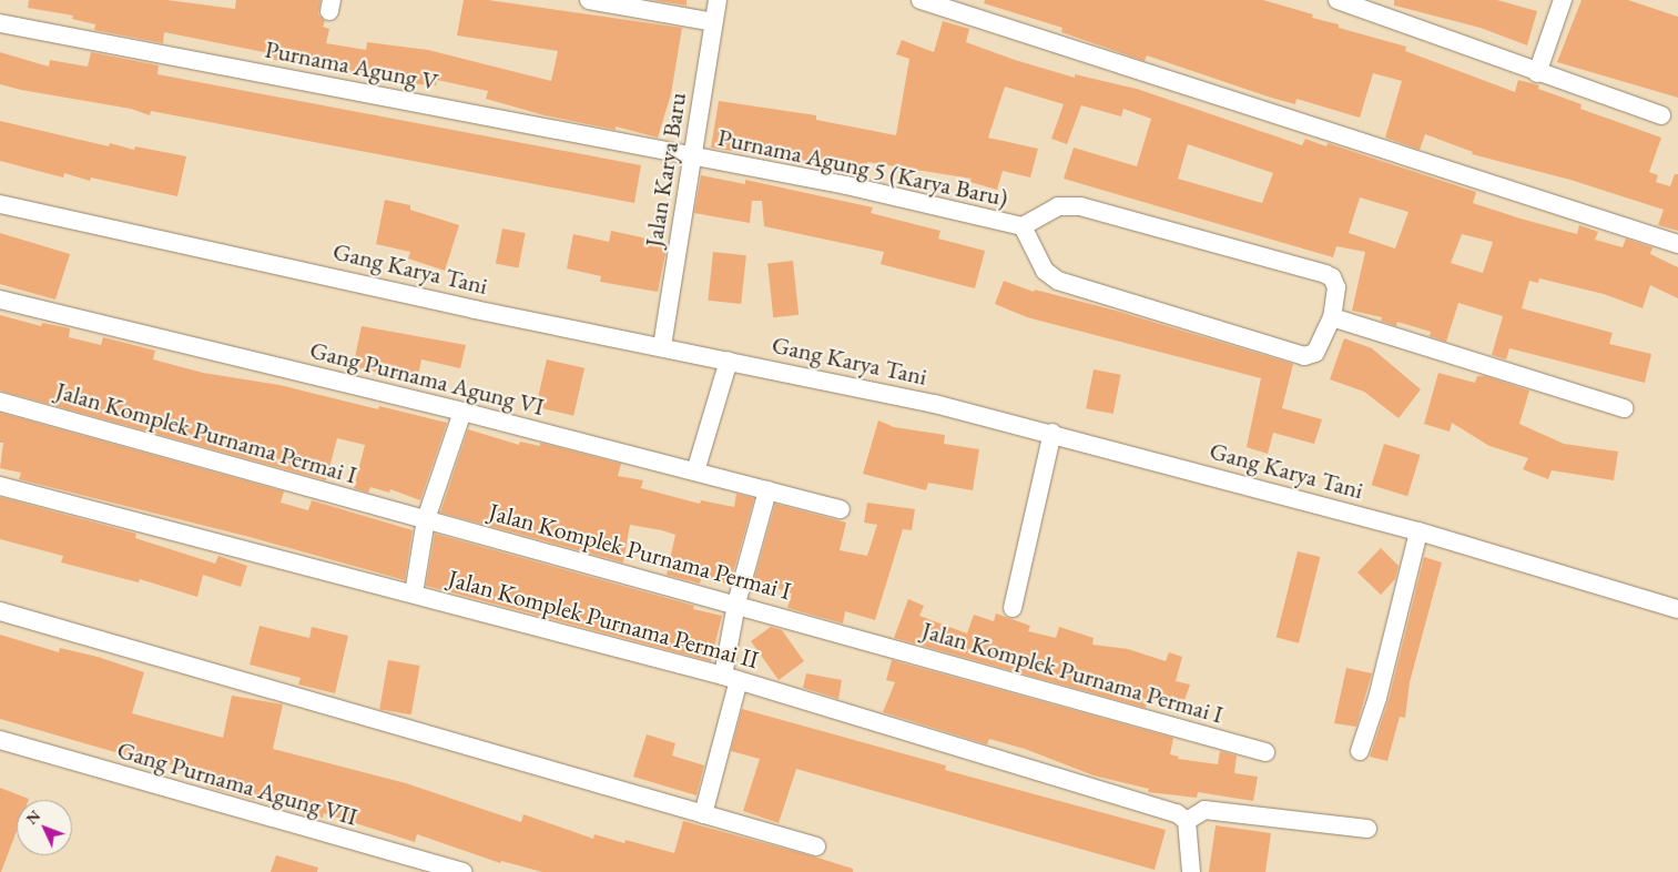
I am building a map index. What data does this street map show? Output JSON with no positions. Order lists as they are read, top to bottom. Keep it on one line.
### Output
{"streets":{"street":["Purnama Agung V","Purnama Agung 5 (Karya Baru)","Jalan Karya Baru","Gang Karya Tani","Gang Purnama Agung VI","Jalan Komplek Purnama Permai I","Jalan Komplek Purnama Permai II","Gang Purnama Agung VII"]},"crossings":[["Purnama Agung V","Purnama Agung 5 (Karya Baru)"],["Purnama Agung V","Jalan Karya Baru"],["Purnama Agung 5 (Karya Baru)","Jalan Karya Baru"],["Jalan Karya Baru","Gang Karya Tani"]],"north":"top left"}
